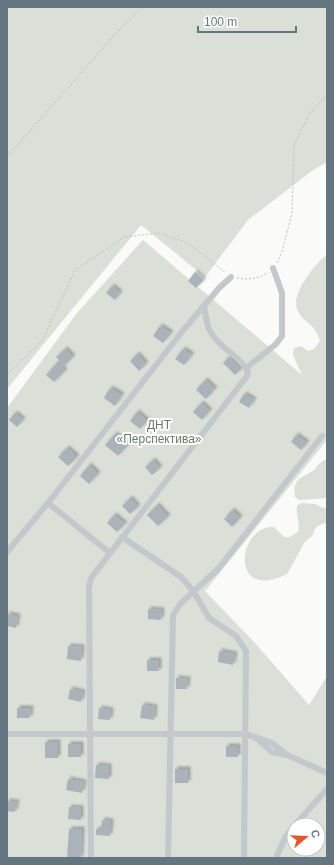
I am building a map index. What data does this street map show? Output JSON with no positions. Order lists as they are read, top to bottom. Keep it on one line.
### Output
{"parks":["ДНТ «Перспектива»"],"scale_bar":"100 m","north":"right"}
